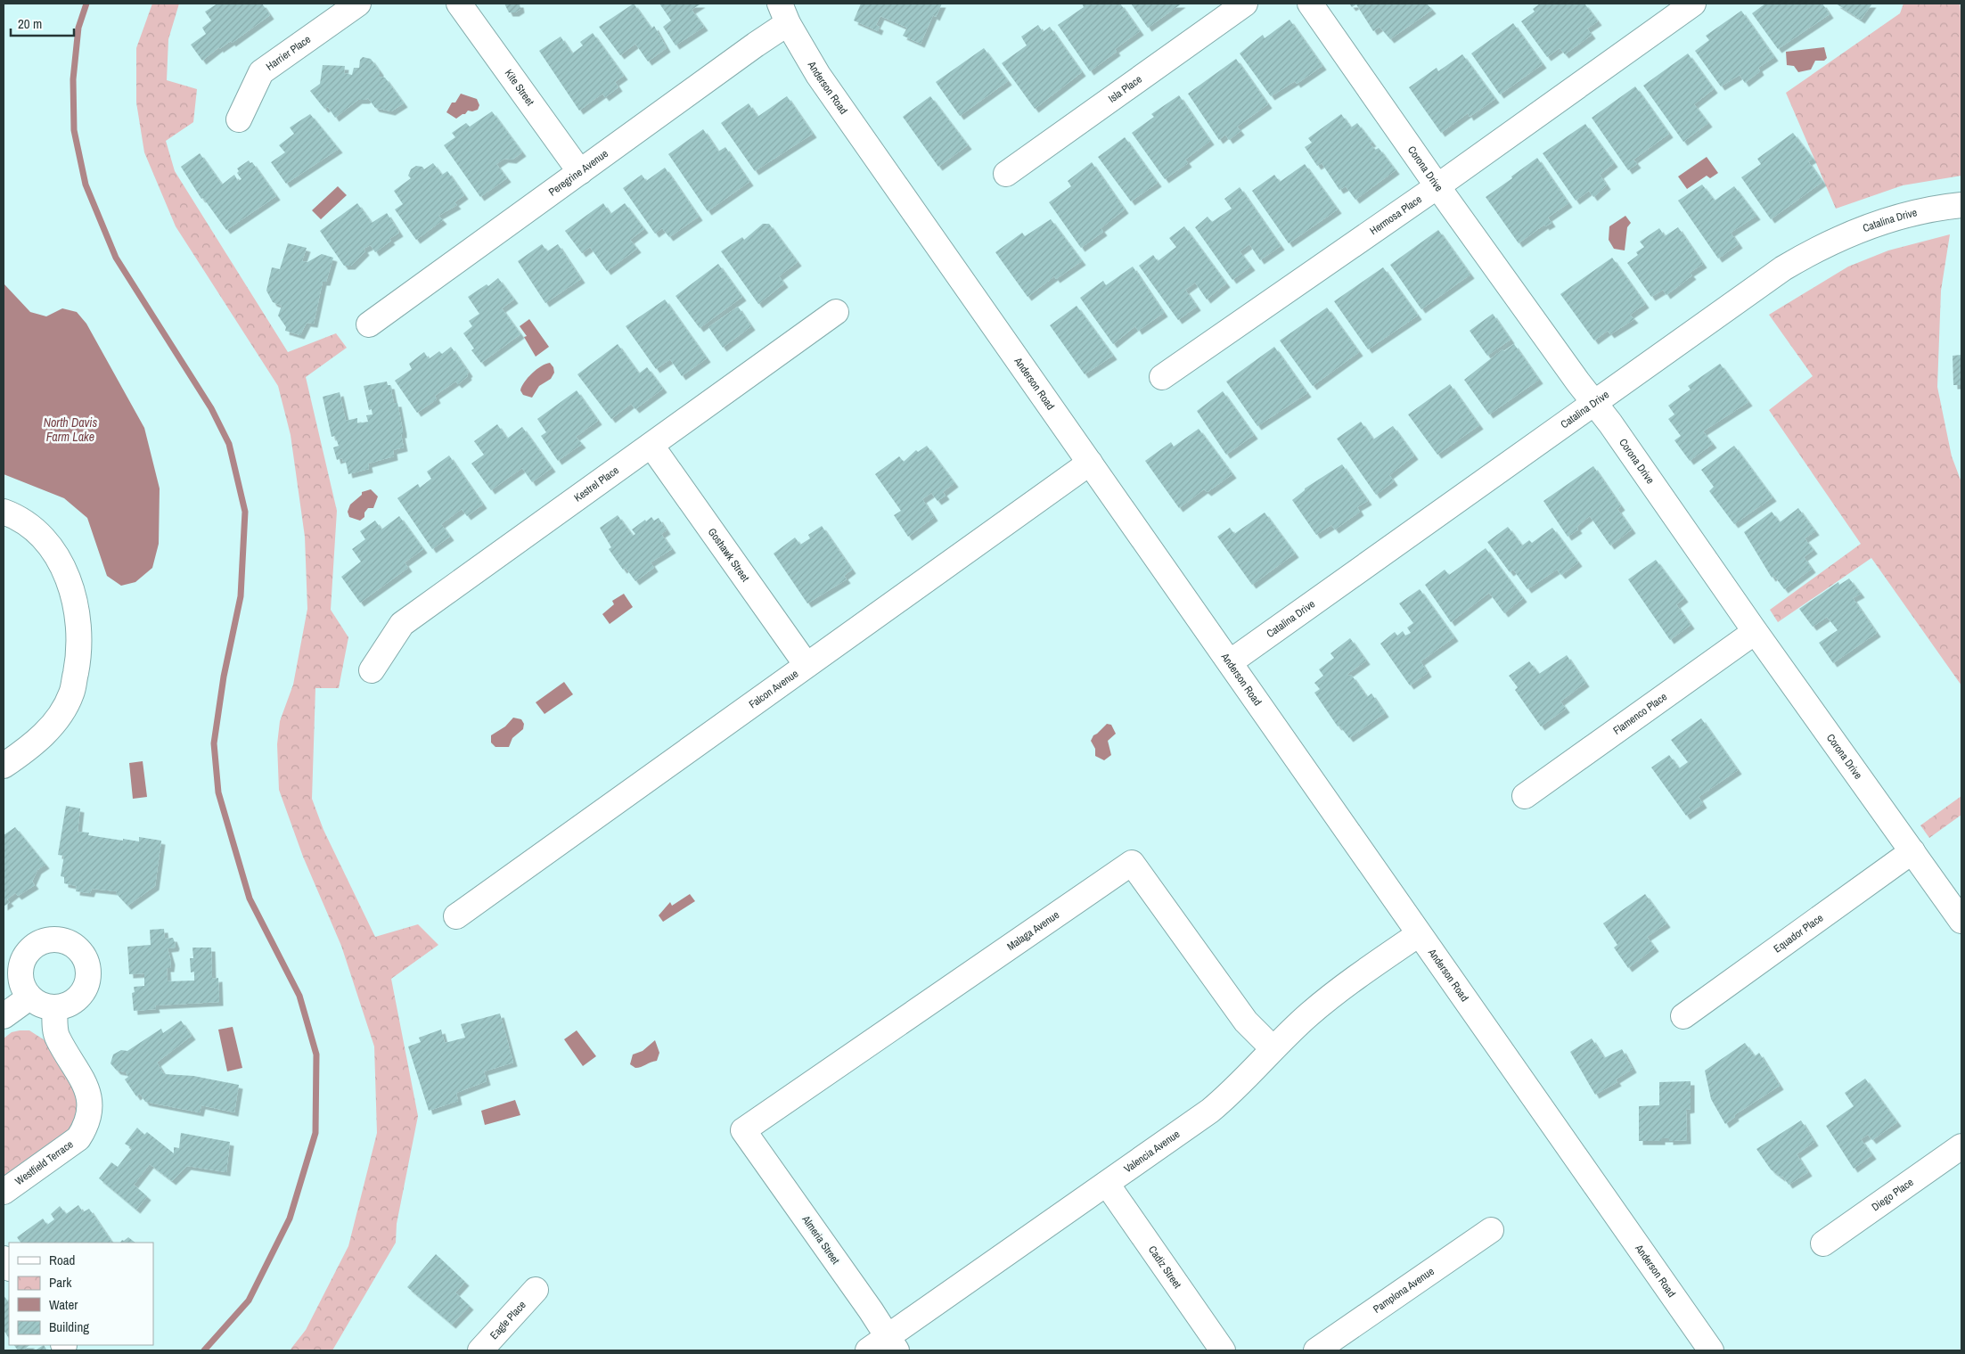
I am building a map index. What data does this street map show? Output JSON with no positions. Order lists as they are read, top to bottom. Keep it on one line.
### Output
{"streets":{"street":["Harrier Place","Kite Street","Anderson Road","Isla Place","Corona Drive","Peregrine Avenue","Hermosa Place","Catalina Drive","Kestrel Place","Goshawk Street","Falcon Avenue","Flamenco Place","Malaga Avenue","Equador Place","Valencia Avenue","Westfield Terrace","Diego Place","Almeria Street","Cadiz Street","Pamplona Avenue","Eagle Place"]},"crossings":[["Kite Street","Peregrine Avenue"],["Anderson Road","Peregrine Avenue"],["Anderson Road","Catalina Drive"],["Anderson Road","Falcon Avenue"],["Anderson Road","Valencia Avenue"],["Corona Drive","Hermosa Place"],["Corona Drive","Catalina Drive"],["Corona Drive","Flamenco Place"],["Corona Drive","Equador Place"],["Kestrel Place","Goshawk Street"],["Goshawk Street","Falcon Avenue"],["Malaga Avenue","Valencia Avenue"],["Malaga Avenue","Almeria Street"],["Valencia Avenue","Almeria Street"],["Valencia Avenue","Cadiz Street"]],"water":["North Davis Farm Lake"],"legend":["Road","Park","Water","Building"],"scale_bar":"20 m"}
